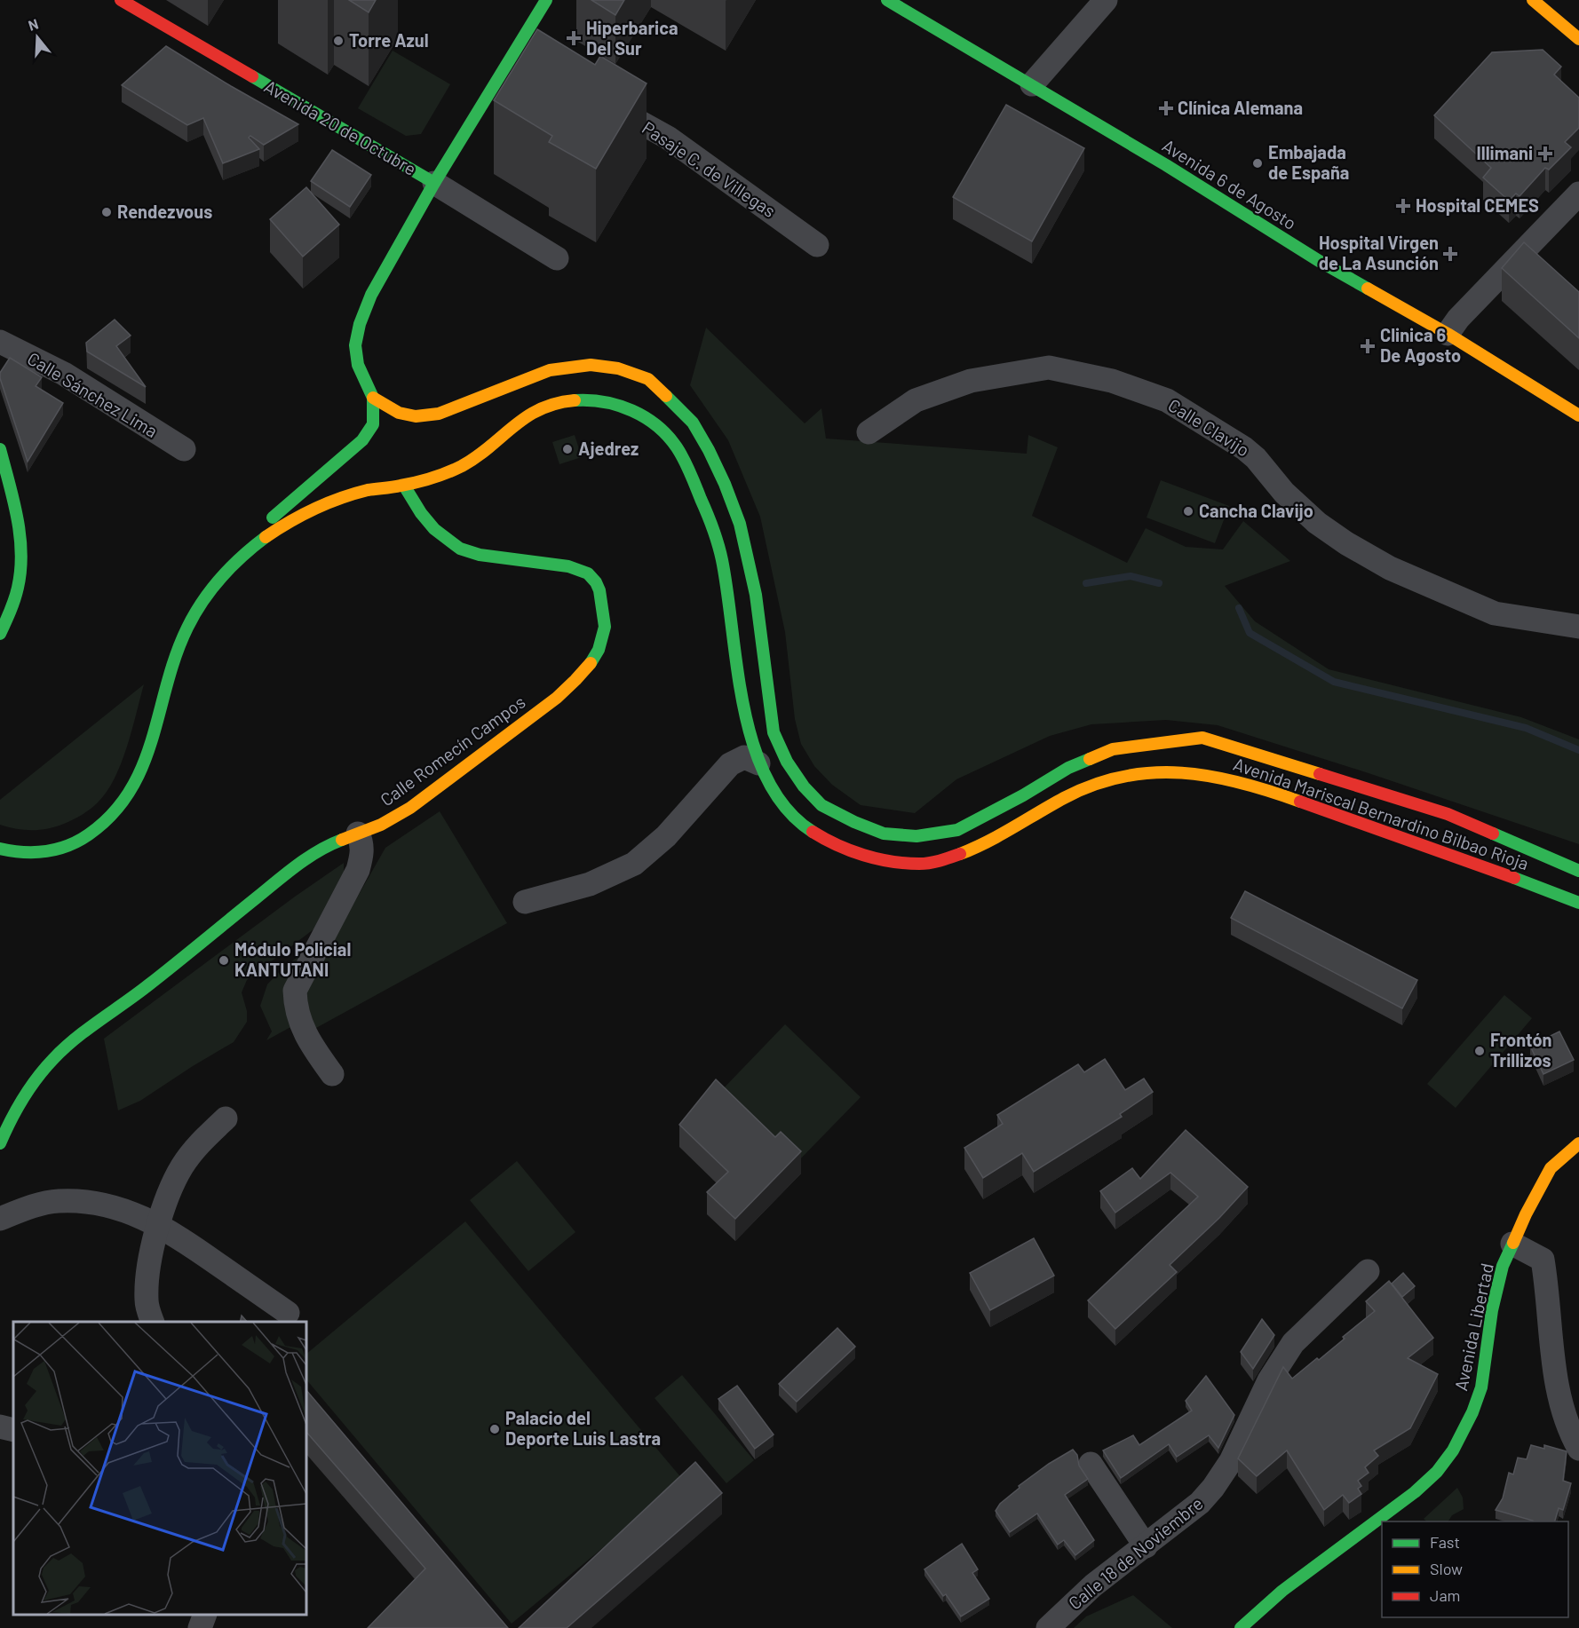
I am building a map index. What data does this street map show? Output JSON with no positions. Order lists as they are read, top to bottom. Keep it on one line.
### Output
{"streets":{"main road":["Avenida 20 de Octubre","Avenida 6 de Agosto","Calle Romecín Campos","Avenida Mariscal Bernardino Bilbao Rioja","Avenida Libertad"],"street":["Pasaje C. de Villegas","Calle Sánchez Lima","Calle Clavijo","Calle 18 de Noviembre"]},"crossings":[["Avenida 20 de Octubre","Avenida Mariscal Bernardino Bilbao Rioja"],["Calle Romecín Campos","Avenida Mariscal Bernardino Bilbao Rioja"]],"places":{"health":["Hiperbarica Del Sur","Clínica Alemana","Illimani","Hospital CEMES","Hospital Virgen de La Asunción","Clinica 6 De Agosto"],"other":["Torre Azul","Embajada de España","Rendezvous","Ajedrez","Cancha Clavijo","Módulo Policial KANTUTANI","Frontón Trillizos","Palacio del Deporte Luis Lastra"]},"legend":["Fast","Slow","Jam"],"north":"top"}
